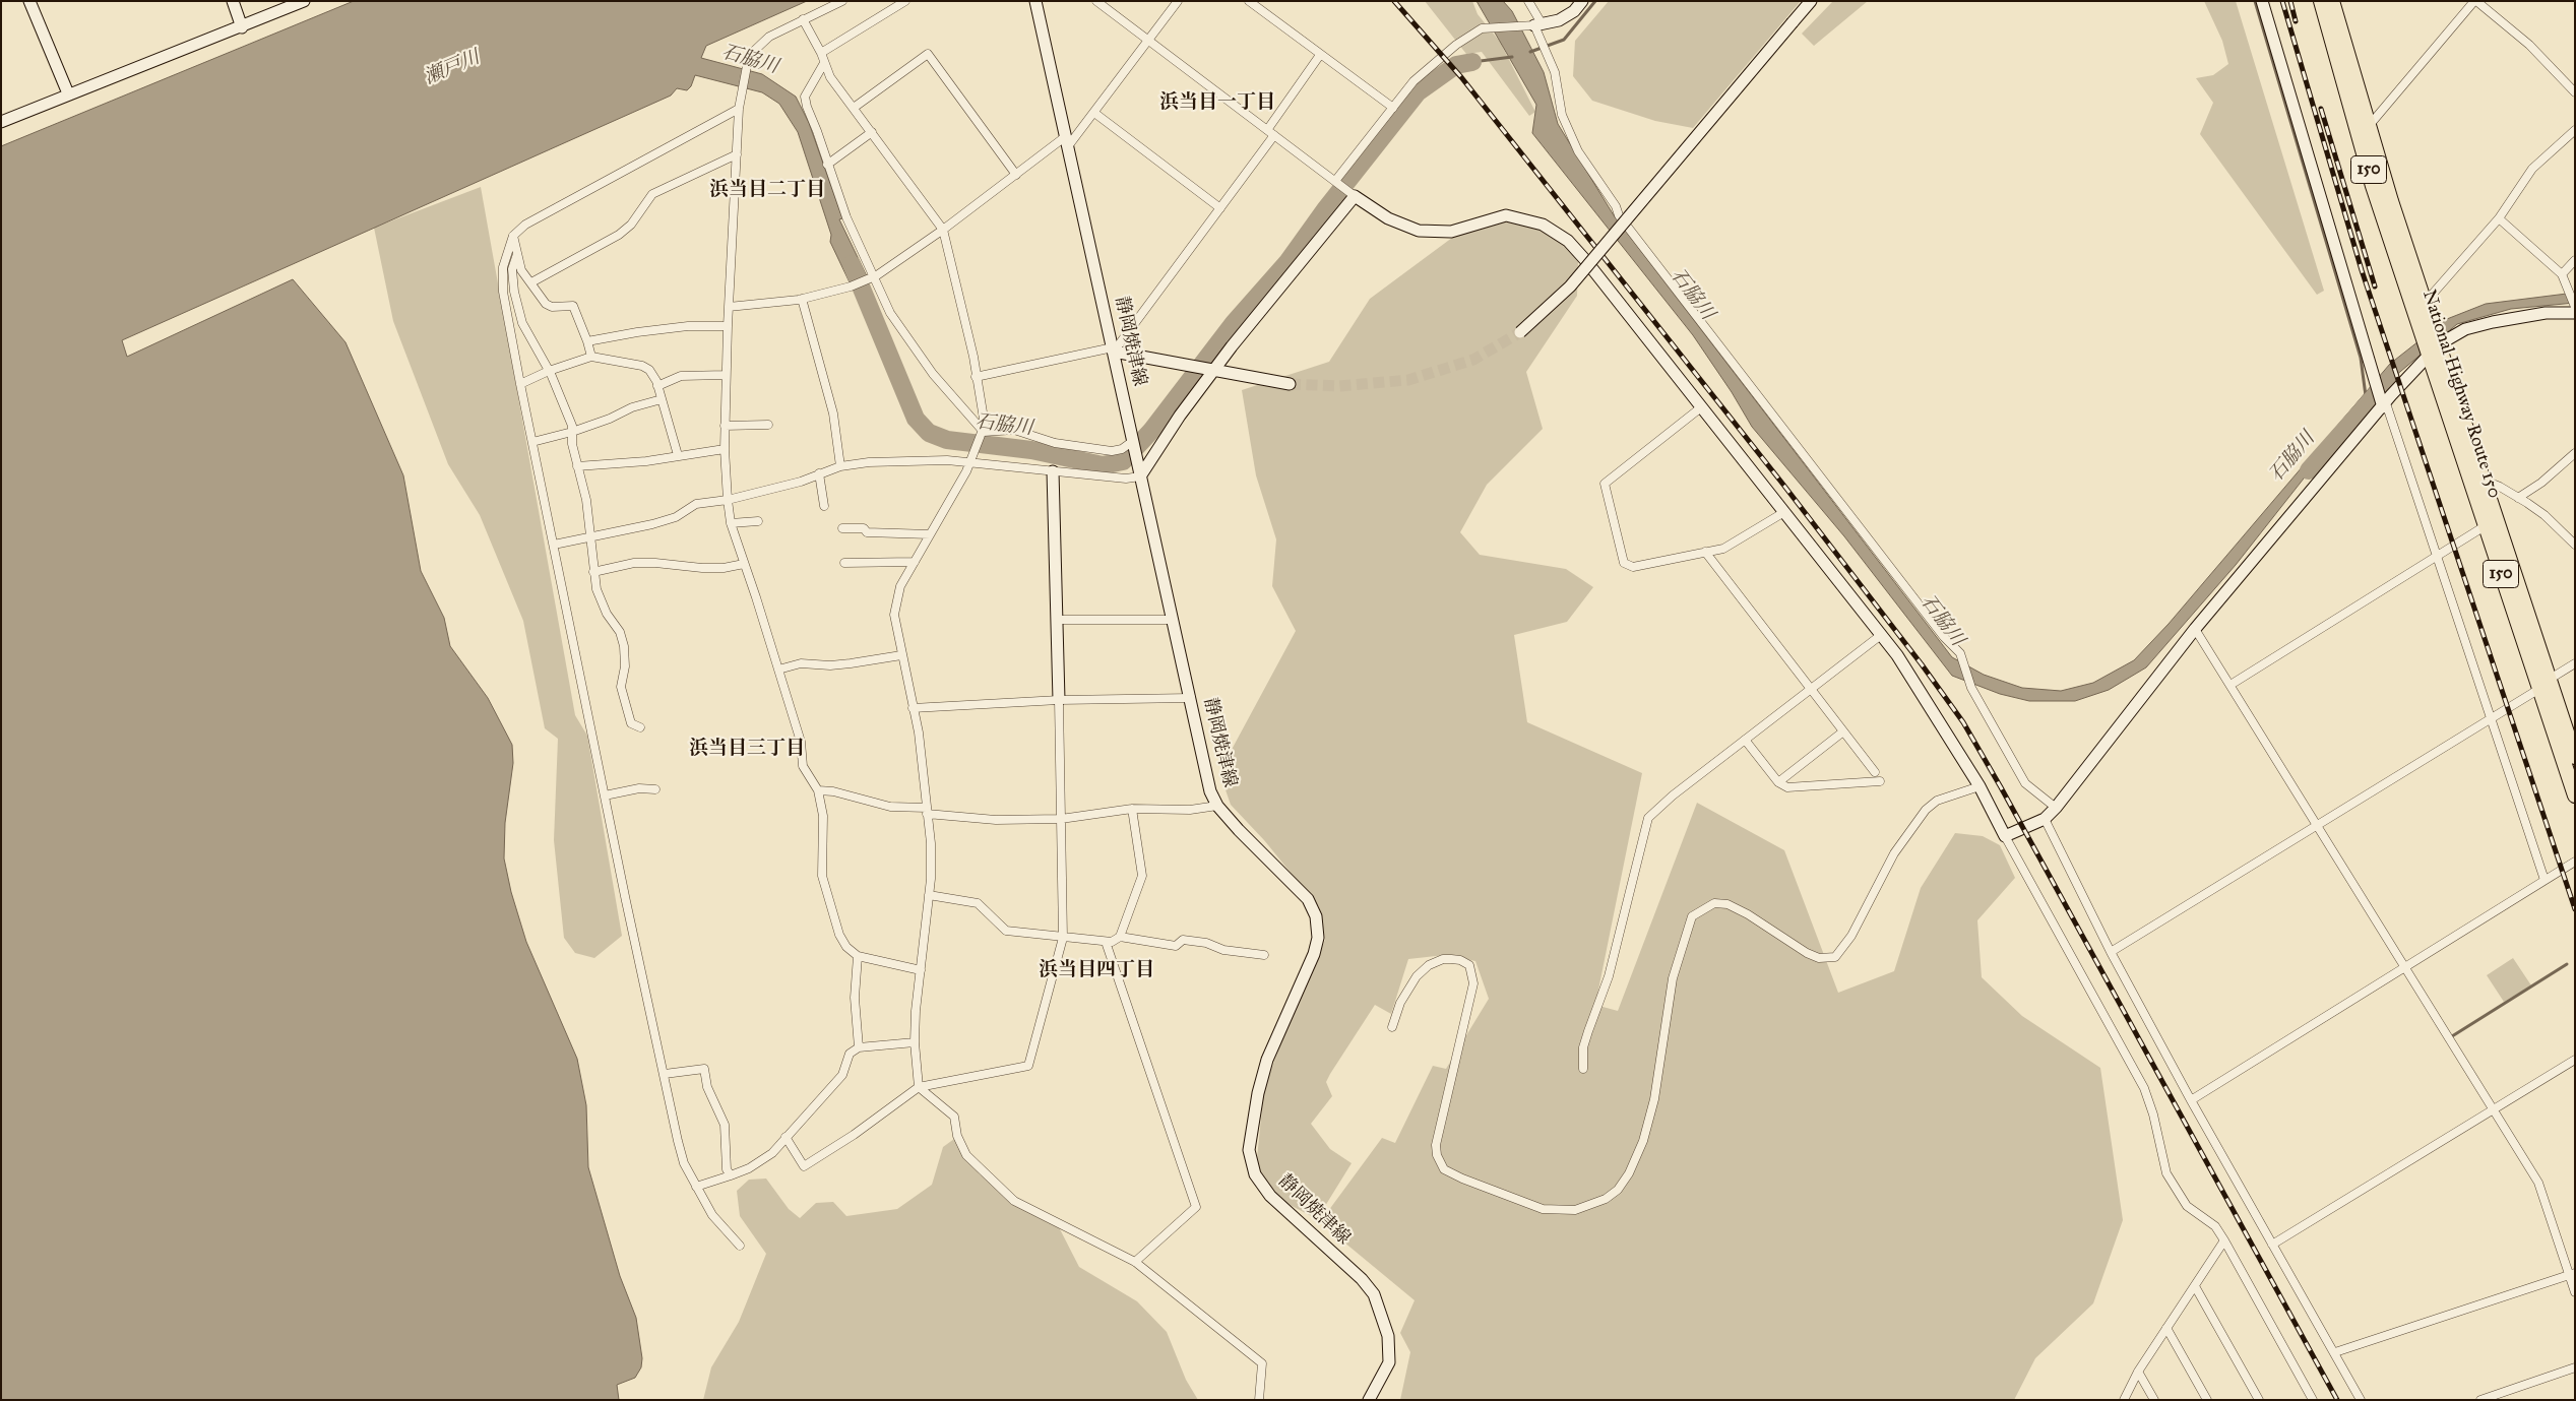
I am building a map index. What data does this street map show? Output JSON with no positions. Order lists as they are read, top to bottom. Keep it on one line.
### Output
{"streets":{"highway":["150","National Highway Route 150"],"street":["静岡焼津線"]},"districts":["浜当目一丁目","浜当目二丁目","浜当目三丁目","浜当目四丁目"],"water":["石脇川","瀬戸川"]}
